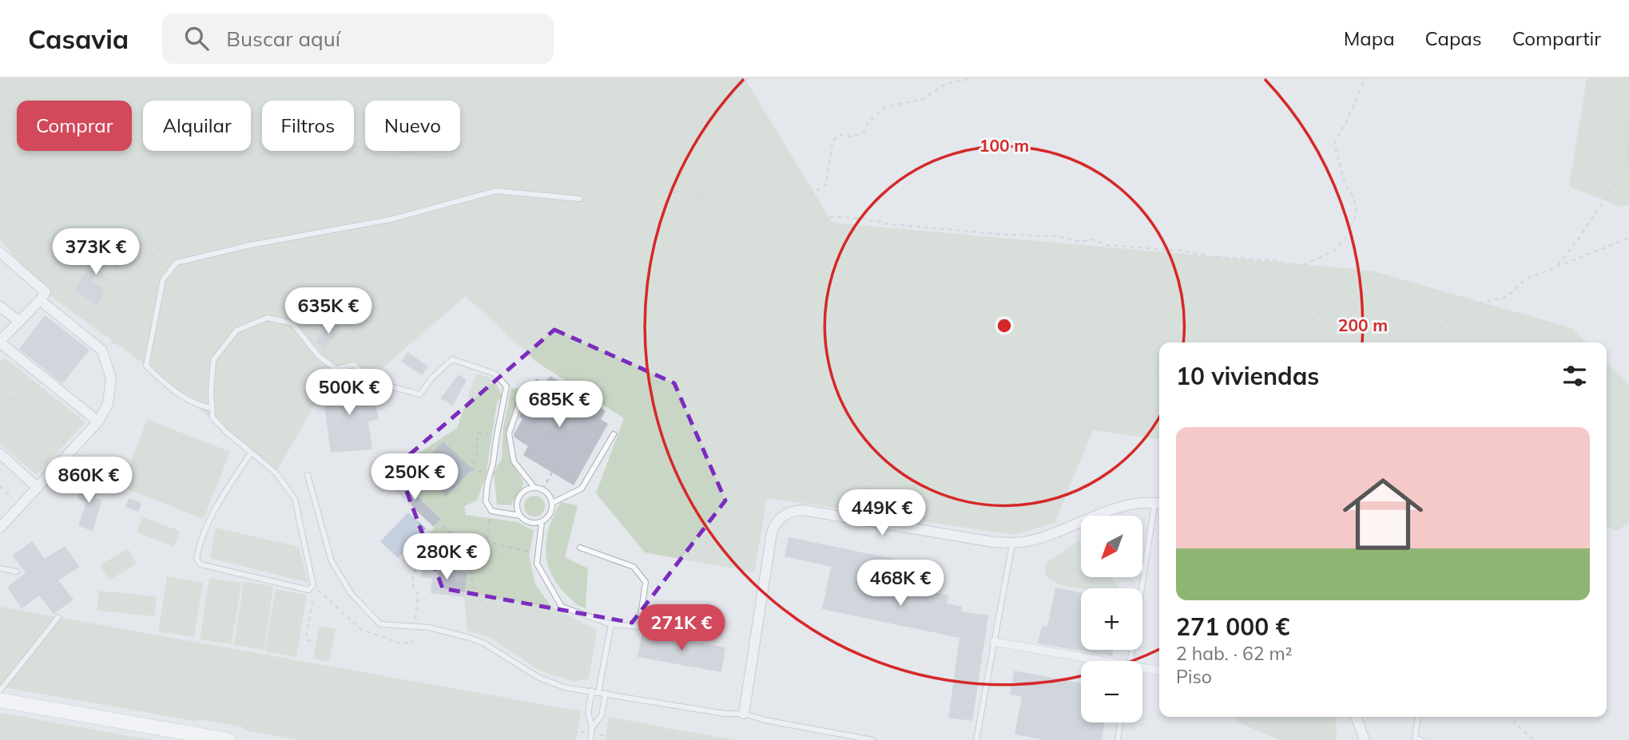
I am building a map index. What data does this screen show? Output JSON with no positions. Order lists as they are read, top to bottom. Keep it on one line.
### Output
{"north":"bottom left","page":{"header":"Casavia","search":"Buscar aquí","nav":["Mapa","Capas","Compartir"],"chip":["Comprar","Alquilar","Filtros","Nuevo"],"price":["373K €","635K €","500K €","685K €","250K €","860K €","449K €","280K €","468K €","271K €"],"heading":"10 viviendas","list":[{"name":"271 000 €","note":"2 hab. · 62 m² · Piso"}],"map_buttons":["+","−"]},"rings":["100 m","200 m"]}
